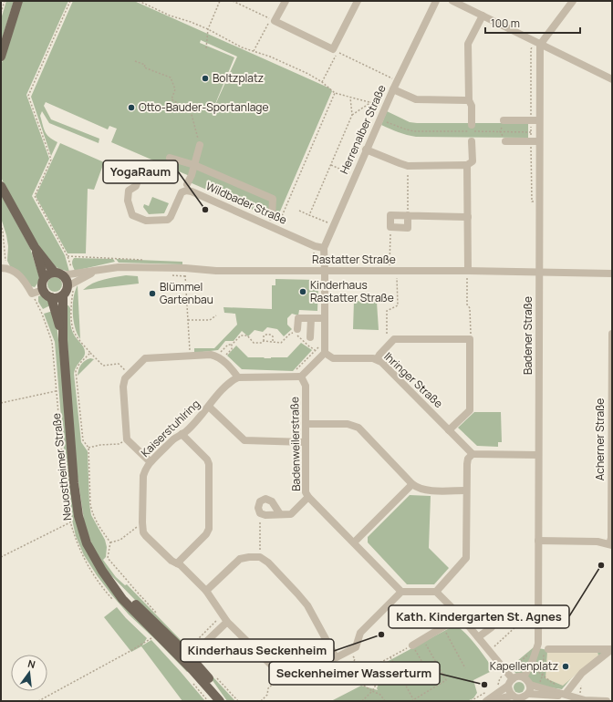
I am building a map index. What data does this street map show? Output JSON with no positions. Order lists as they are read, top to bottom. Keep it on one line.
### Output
{"streets":{"main road":["Neuostheimer Straße"],"street":["Herrenalber Straße","Wildbader Straße","Rastatter Straße","Badener Straße","Ihringer Straße","Kaiserstuhlring","Acherner Straße","Badenweilerstraße"]},"crossings":[["Herrenalber Straße","Wildbader Straße"],["Herrenalber Straße","Rastatter Straße"],["Rastatter Straße","Badener Straße"],["Rastatter Straße","Neuostheimer Straße"]],"places":["Boltzplatz","Otto-Bauder-Sportanlage","YogaRaum","Kinderhaus Rastatter Straße","Blümmel Gartenbau","Kath. Kindergarten St. Agnes","Kinderhaus Seckenheim","Kapellenplatz","Seckenheimer Wasserturm"],"scale_bar":"100 m","north":"top"}
